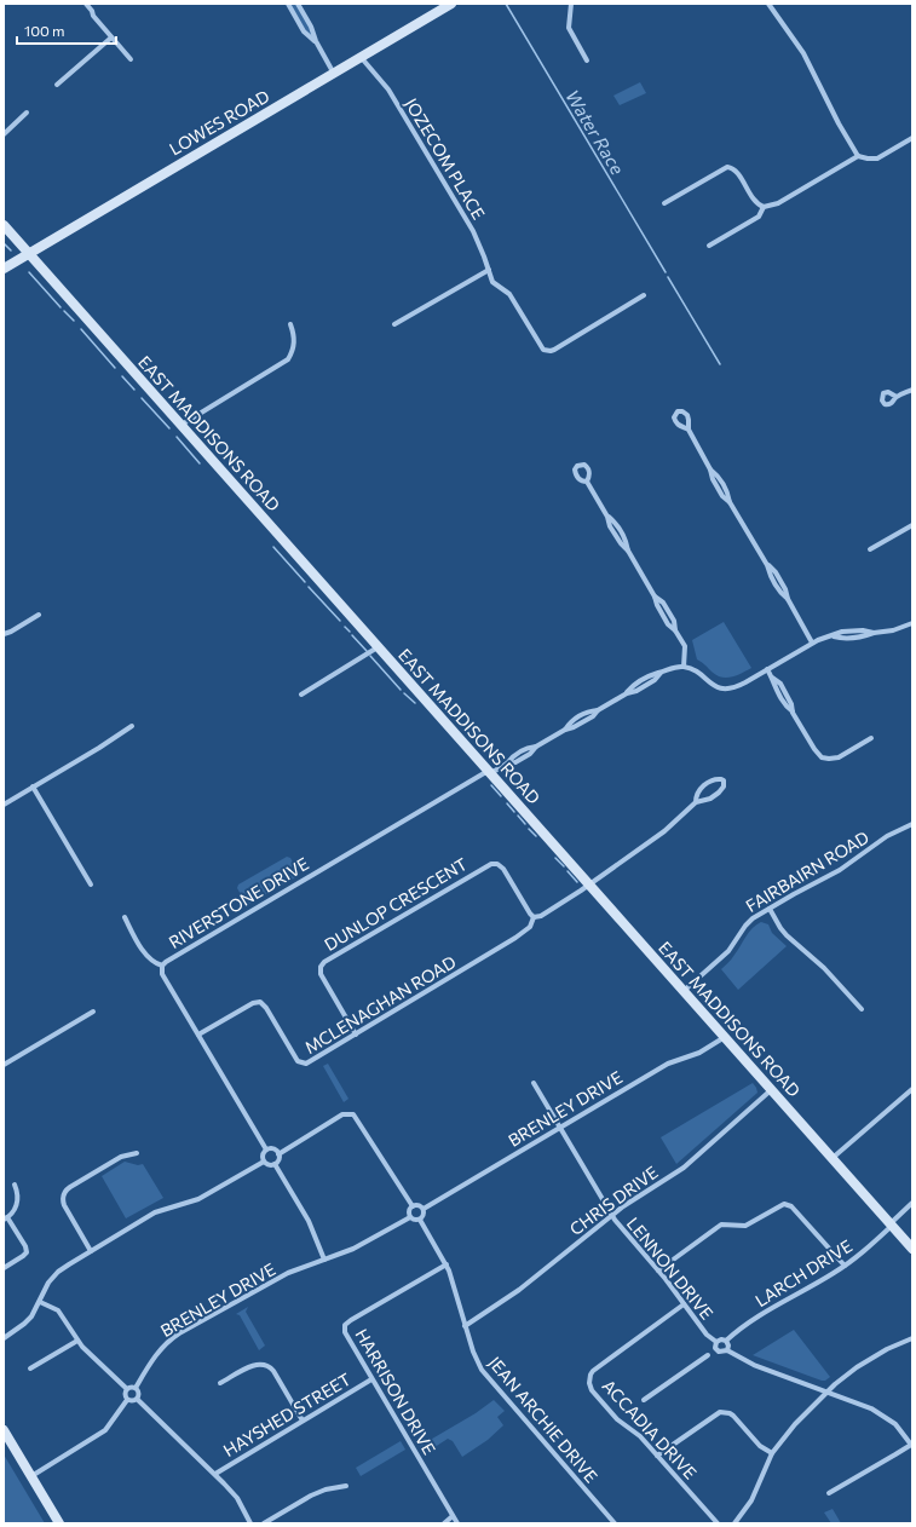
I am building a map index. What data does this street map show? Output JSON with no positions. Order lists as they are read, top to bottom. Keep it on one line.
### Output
{"streets":{"street":["LOWES ROAD","JOZECOM PLACE","EAST MADDISONS ROAD","FAIRBAIRN ROAD","RIVERSTONE DRIVE","DUNLOP CRESCENT","MCLENAGHAN ROAD","BRENLEY DRIVE","CHRIS DRIVE","LENNON DRIVE","LARCH DRIVE","HARRISON DRIVE","HAYSHED STREET","JEAN ARCHIE DRIVE","ACCADIA DRIVE"]},"crossings":[["LOWES ROAD","JOZECOM PLACE"],["LOWES ROAD","EAST MADDISONS ROAD"],["EAST MADDISONS ROAD","FAIRBAIRN ROAD"],["EAST MADDISONS ROAD","RIVERSTONE DRIVE"],["EAST MADDISONS ROAD","MCLENAGHAN ROAD"],["EAST MADDISONS ROAD","BRENLEY DRIVE"],["EAST MADDISONS ROAD","CHRIS DRIVE"],["EAST MADDISONS ROAD","LARCH DRIVE"],["RIVERSTONE DRIVE","MCLENAGHAN ROAD"],["DUNLOP CRESCENT","MCLENAGHAN ROAD"],["BRENLEY DRIVE","LENNON DRIVE"],["BRENLEY DRIVE","JEAN ARCHIE DRIVE"],["CHRIS DRIVE","LENNON DRIVE"],["CHRIS DRIVE","JEAN ARCHIE DRIVE"],["LENNON DRIVE","LARCH DRIVE"],["LENNON DRIVE","ACCADIA DRIVE"],["HARRISON DRIVE","HAYSHED STREET"],["HARRISON DRIVE","JEAN ARCHIE DRIVE"]],"water":["Water Race"],"scale_bar":"100 m"}
